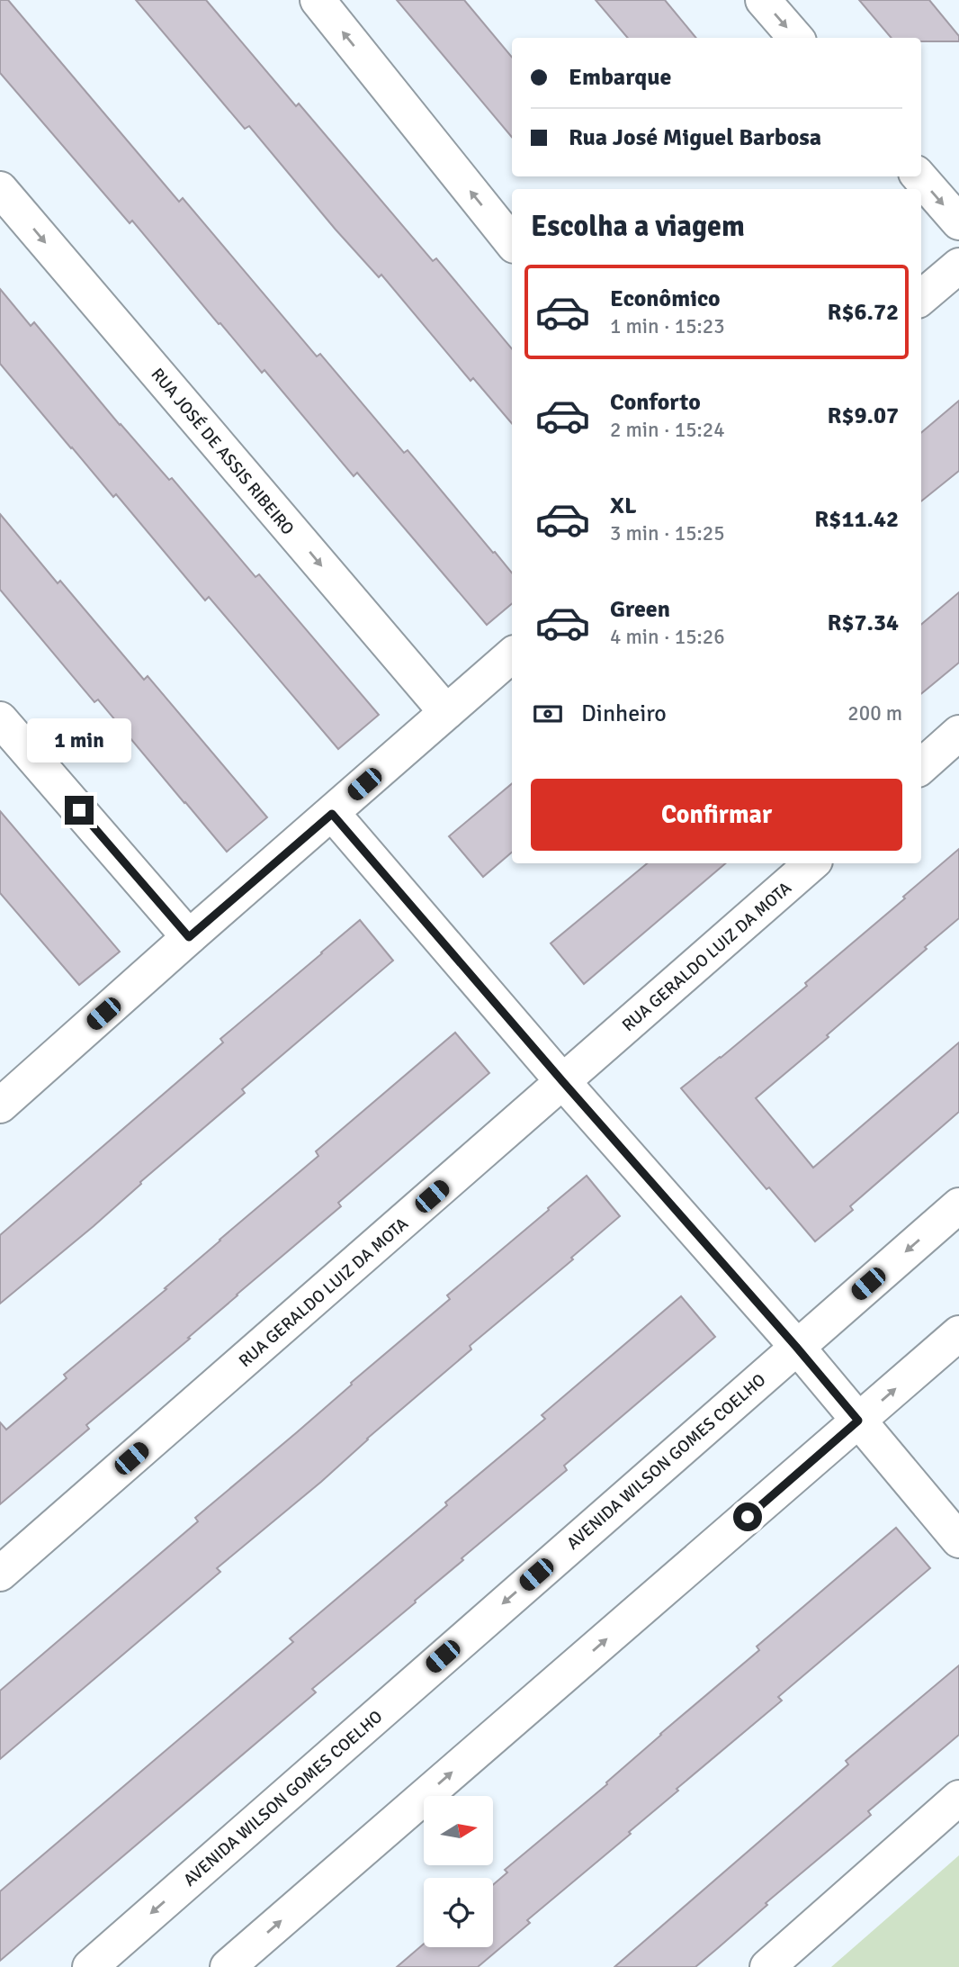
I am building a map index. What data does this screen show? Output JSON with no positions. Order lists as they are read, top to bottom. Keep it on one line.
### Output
{"streets":{"street":["RUA JOSÉ DE ASSIS RIBEIRO","RUA GERALDO LUIZ DA MOTA","AVENIDA WILSON GOMES COELHO"]},"one_way":["RUA JOSÉ DE ASSIS RIBEIRO"],"north":"right","page":{"banner":["Embarque","Rua José Miguel Barbosa"],"heading":"Escolha a viagem","list":[{"name":"Econômico","note":"1 min · 15:23","value":"R$6.72"},{"name":"Conforto","note":"2 min · 15:24","value":"R$9.07"},{"name":"XL","note":"3 min · 15:25","value":"R$11.42"},{"name":"Green","note":"4 min · 15:26","value":"R$7.34"}],"pay":["Dinheiro","200 m"],"bubble":"1 min","buttons":"Confirmar"}}
